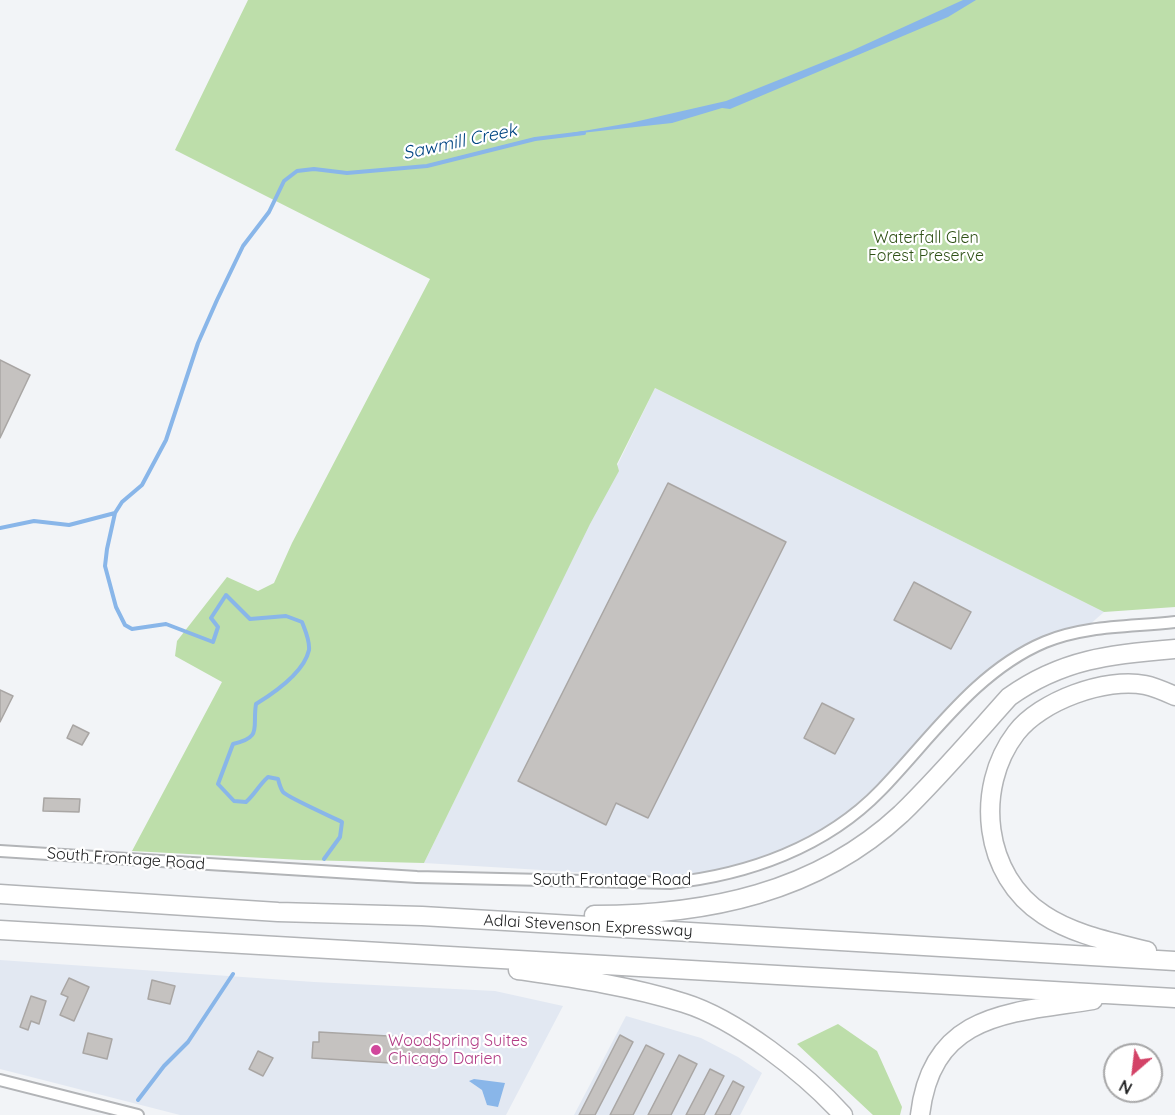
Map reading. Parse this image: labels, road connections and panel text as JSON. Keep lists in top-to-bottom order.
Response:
{
  "streets": {
    "highway": ["Adlai Stevenson Expressway"],
    "street": ["South Frontage Road"]
  },
  "water": ["Sawmill Creek"],
  "parks": ["Waterfall Glen Forest Preserve"],
  "places": ["WoodSpring Suites Chicago Darien"],
  "north": "bottom left"
}
